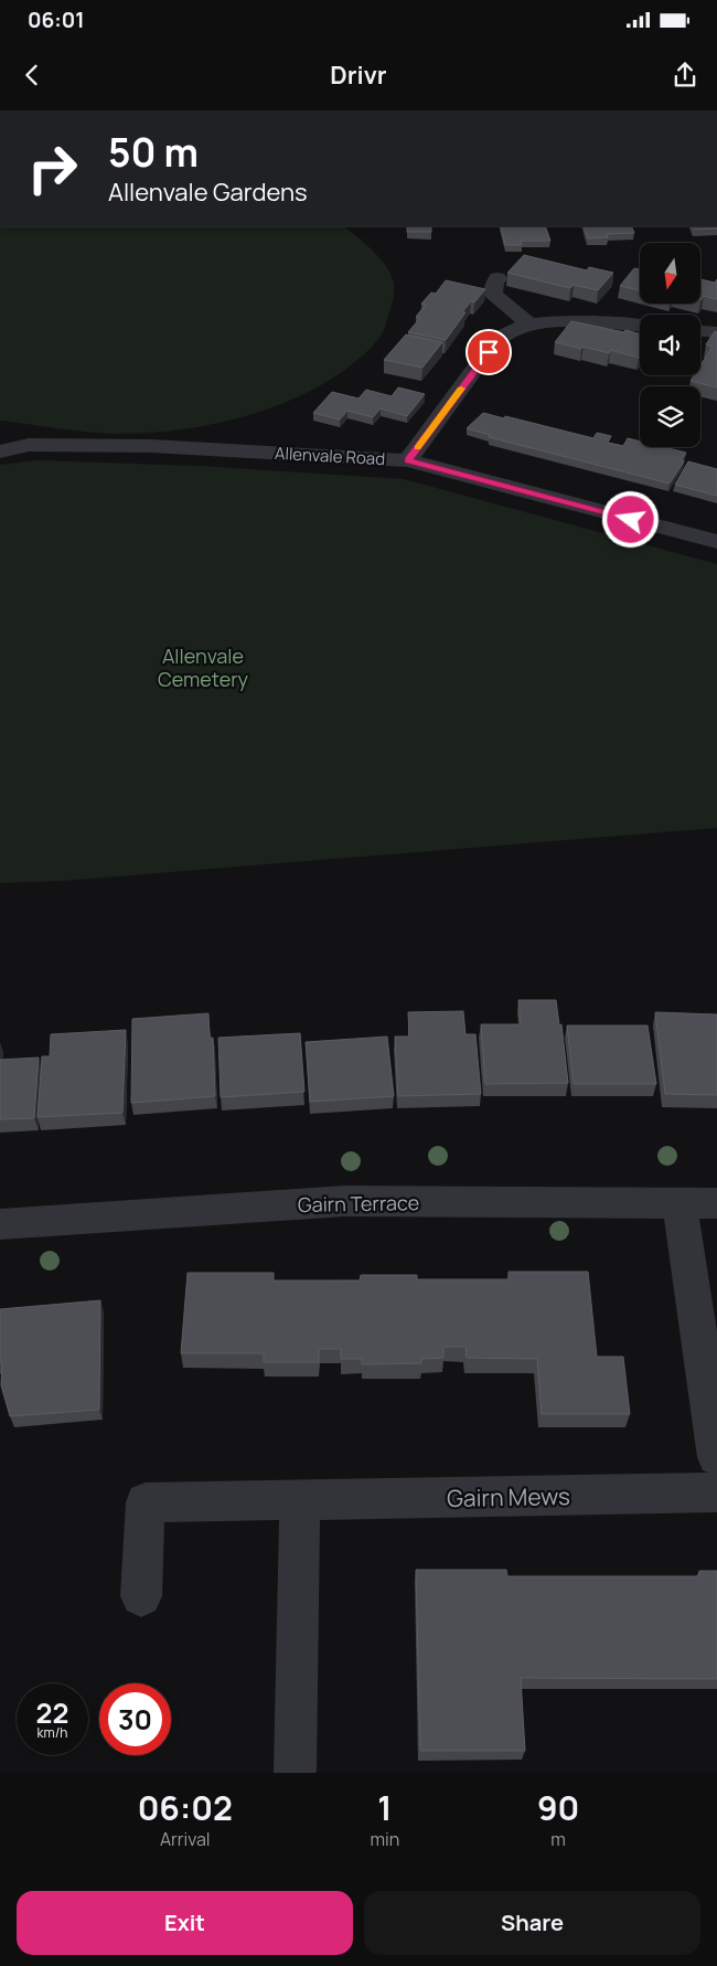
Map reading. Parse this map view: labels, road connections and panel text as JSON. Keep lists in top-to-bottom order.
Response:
{
  "streets": {
    "street": ["Allenvale Road", "Gairn Terrace", "Gairn Mews"]
  },
  "parks": ["Allenvale Cemetery"],
  "north": "bottom",
  "page": {
    "status": "06:01",
    "header": "Drivr",
    "turn": ["50 m", "Allenvale Gardens"],
    "speed": "22 km/h",
    "limit": "30",
    "eta": [
      "06:02",
      "Arrival",
      "1",
      "min",
      "90",
      "m"
    ],
    "buttons": ["Exit", "Share"]
  }
}
